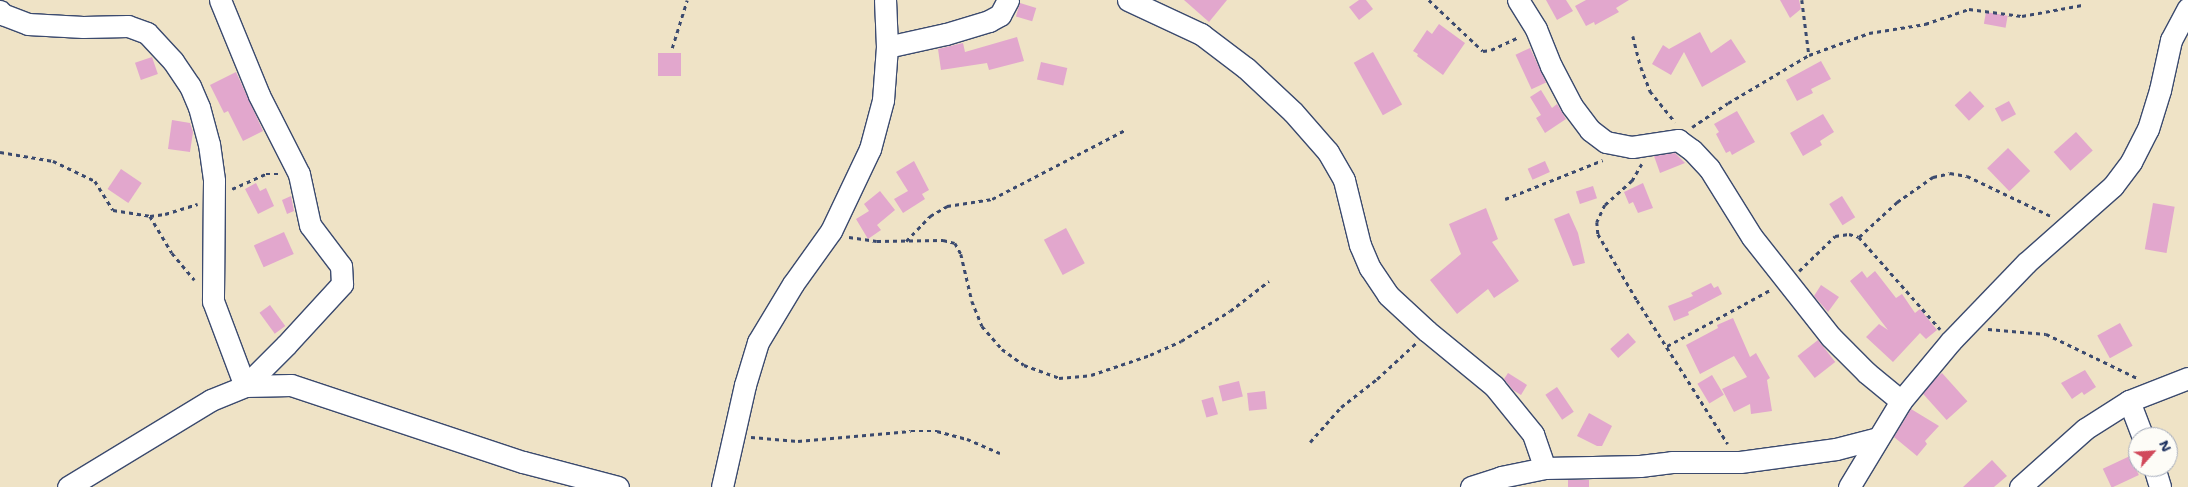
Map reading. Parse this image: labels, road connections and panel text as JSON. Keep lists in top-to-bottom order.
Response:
{
  "north": "top right"
}
